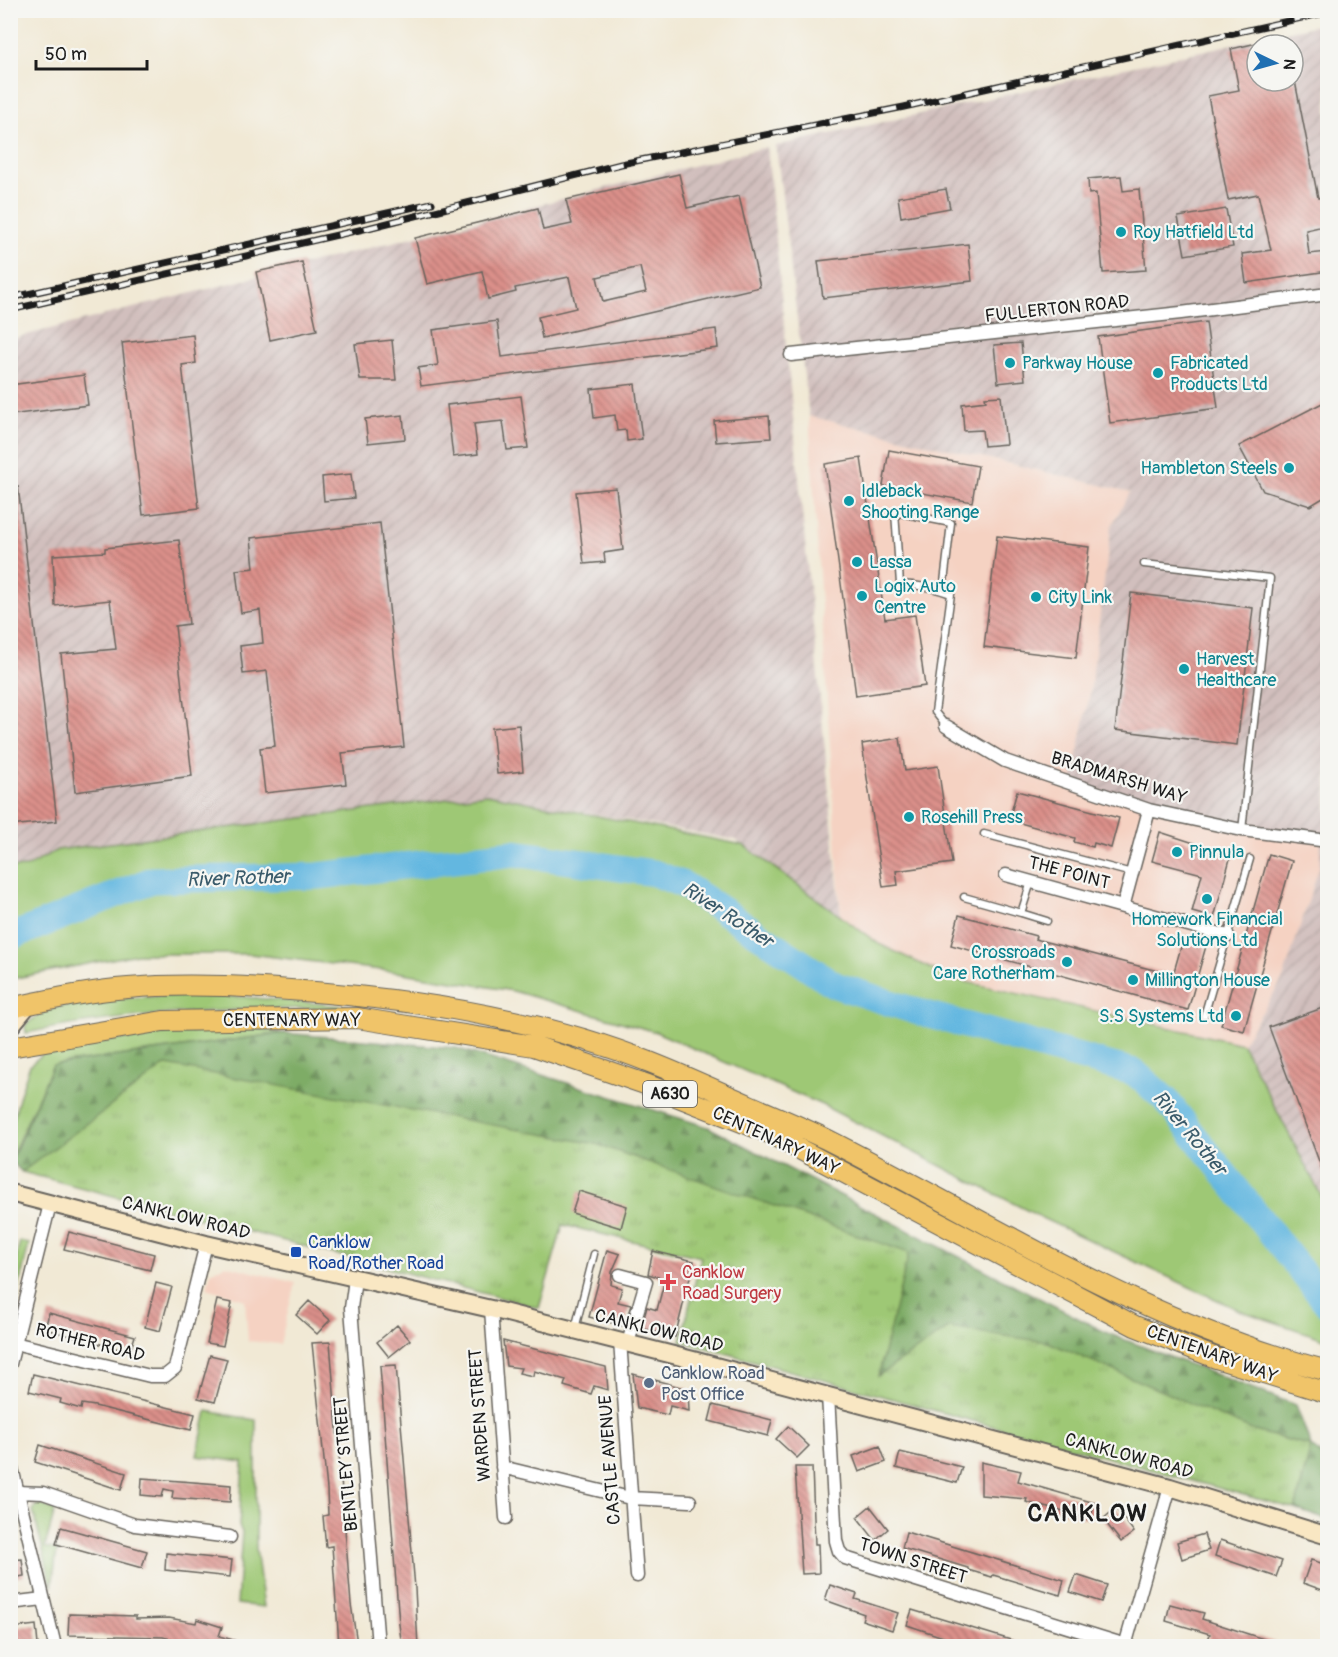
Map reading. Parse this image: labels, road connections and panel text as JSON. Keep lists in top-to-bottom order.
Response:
{
  "streets": {
    "main road": ["CENTENARY WAY", "A630"],
    "street": [
      "FULLERTON ROAD",
      "BRADMARSH WAY",
      "THE POINT",
      "CANKLOW ROAD",
      "ROTHER ROAD",
      "WARDEN STREET",
      "CASTLE AVENUE",
      "BENTLEY STREET",
      "TOWN STREET"
    ]
  },
  "crossings": [
    ["BRADMARSH WAY", "THE POINT"],
    ["CANKLOW ROAD", "ROTHER ROAD"],
    ["CANKLOW ROAD", "WARDEN STREET"],
    ["CANKLOW ROAD", "CASTLE AVENUE"],
    ["CANKLOW ROAD", "BENTLEY STREET"],
    ["CANKLOW ROAD", "TOWN STREET"]
  ],
  "districts": ["CANKLOW"],
  "water": ["River Rother"],
  "places": {
    "other": [
      "Roy Hatfield Ltd",
      "Parkway House",
      "Fabricated Products Ltd",
      "Hambleton Steels",
      "Idleback Shooting Range",
      "Lassa",
      "Logix Auto Centre",
      "City Link",
      "Harvest Healthcare",
      "Rosehill Press",
      "Pinnula",
      "Homework Financial Solutions Ltd",
      "Crossroads Care Rotherham",
      "Millington House",
      "S.S Systems Ltd",
      "Canklow Road Post Office"
    ],
    "transit": ["Canklow Road/Rother Road"],
    "health": ["Canklow Road Surgery"]
  },
  "scale_bar": "50 m",
  "north": "right"
}
